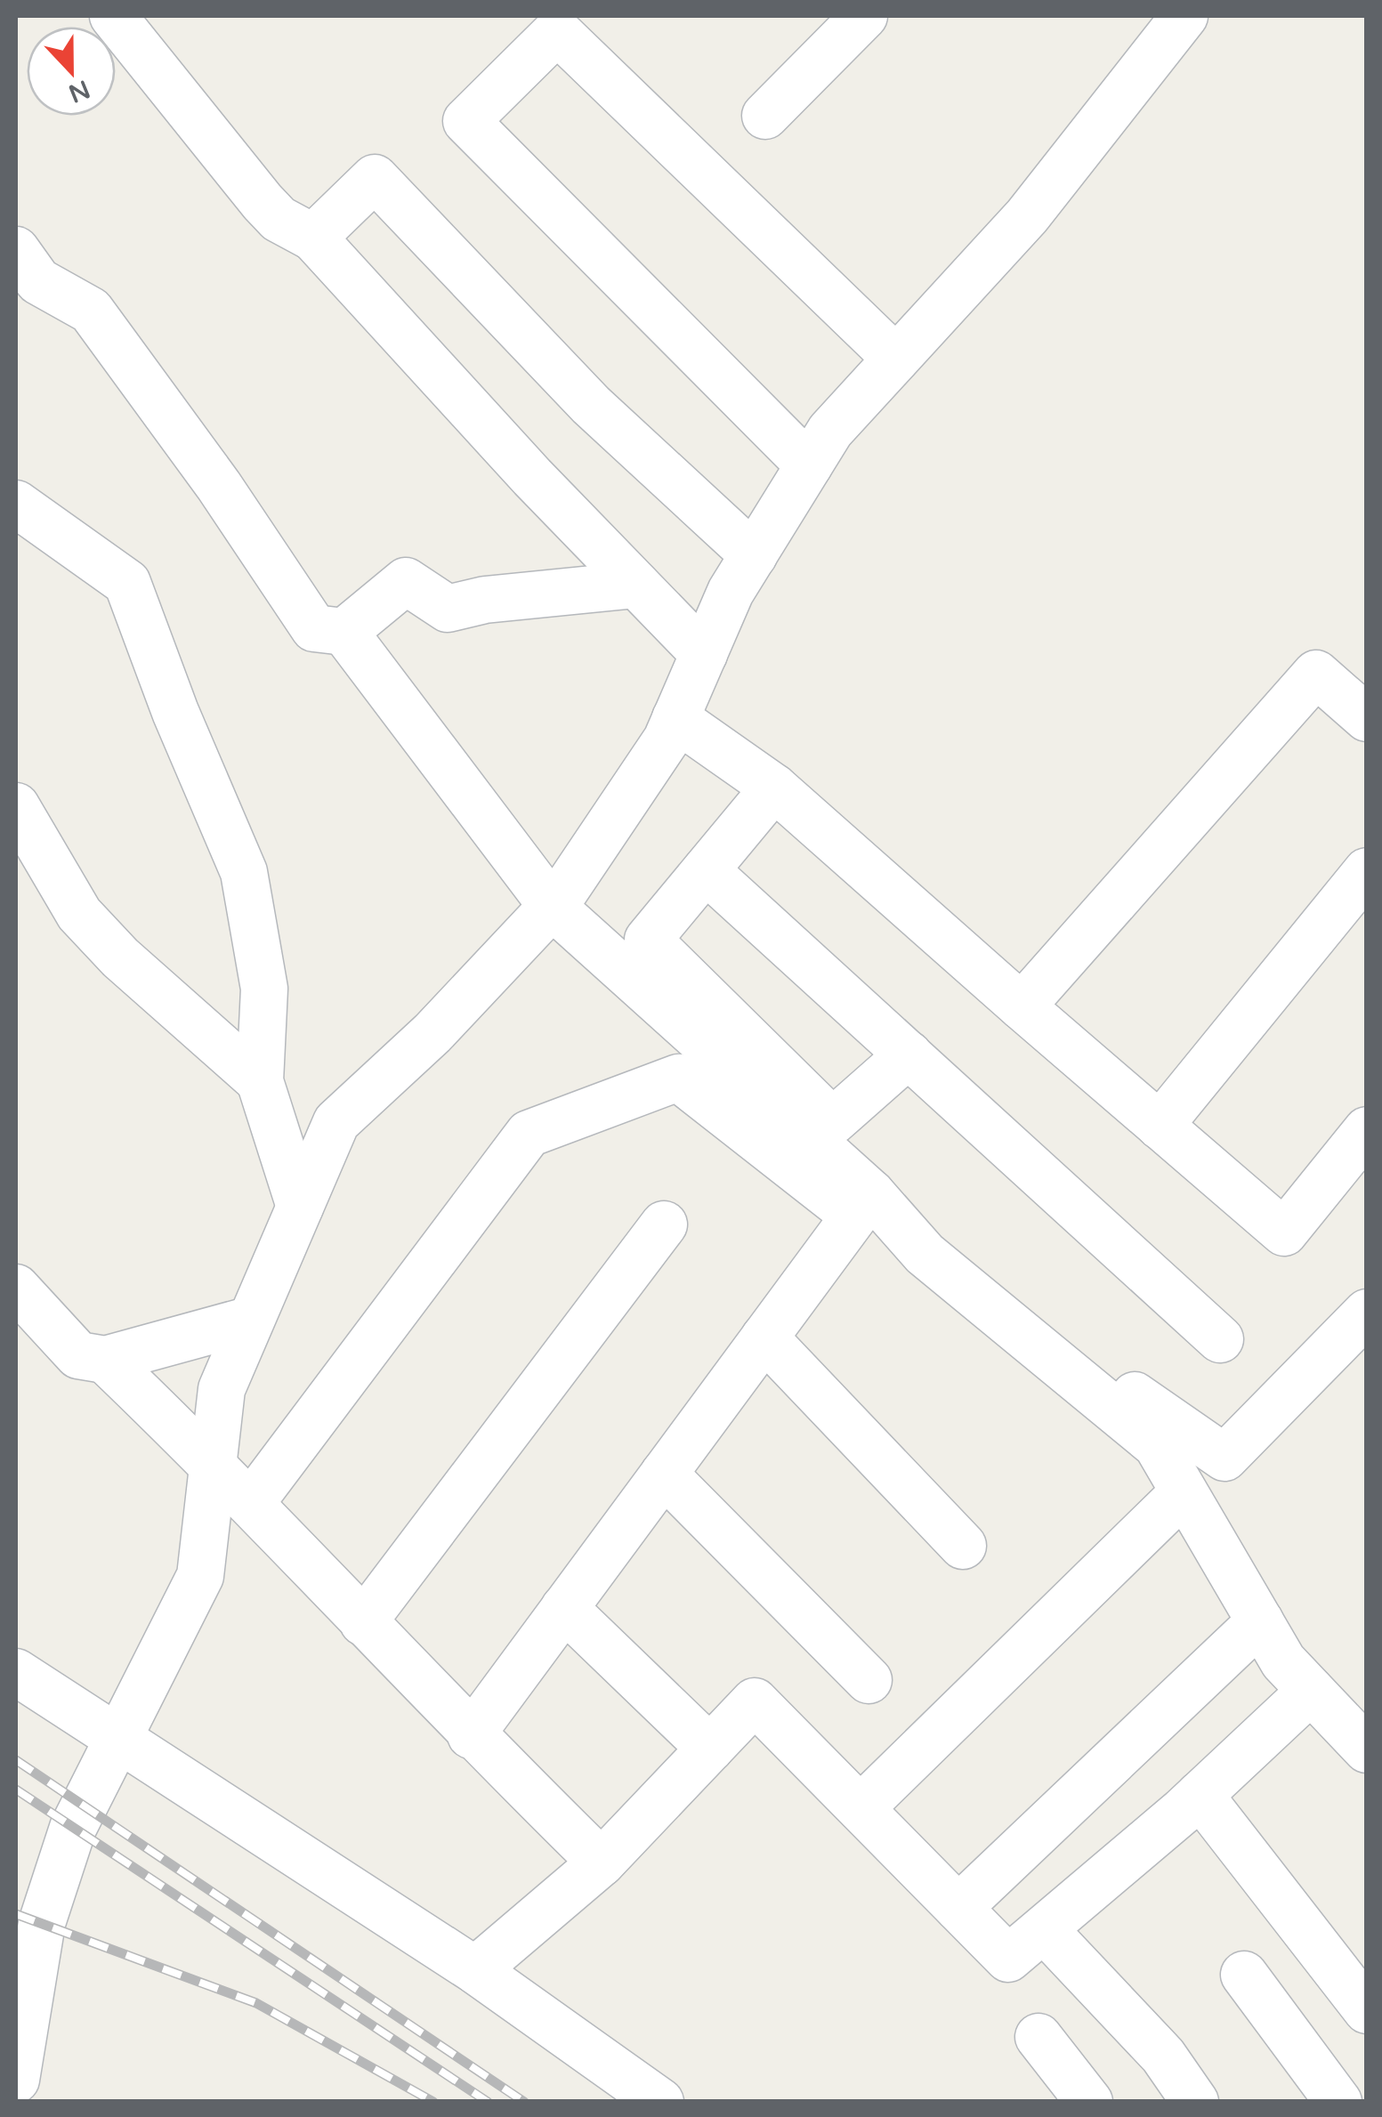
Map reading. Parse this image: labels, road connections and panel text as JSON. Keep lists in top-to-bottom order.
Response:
{
  "north": "bottom"
}
